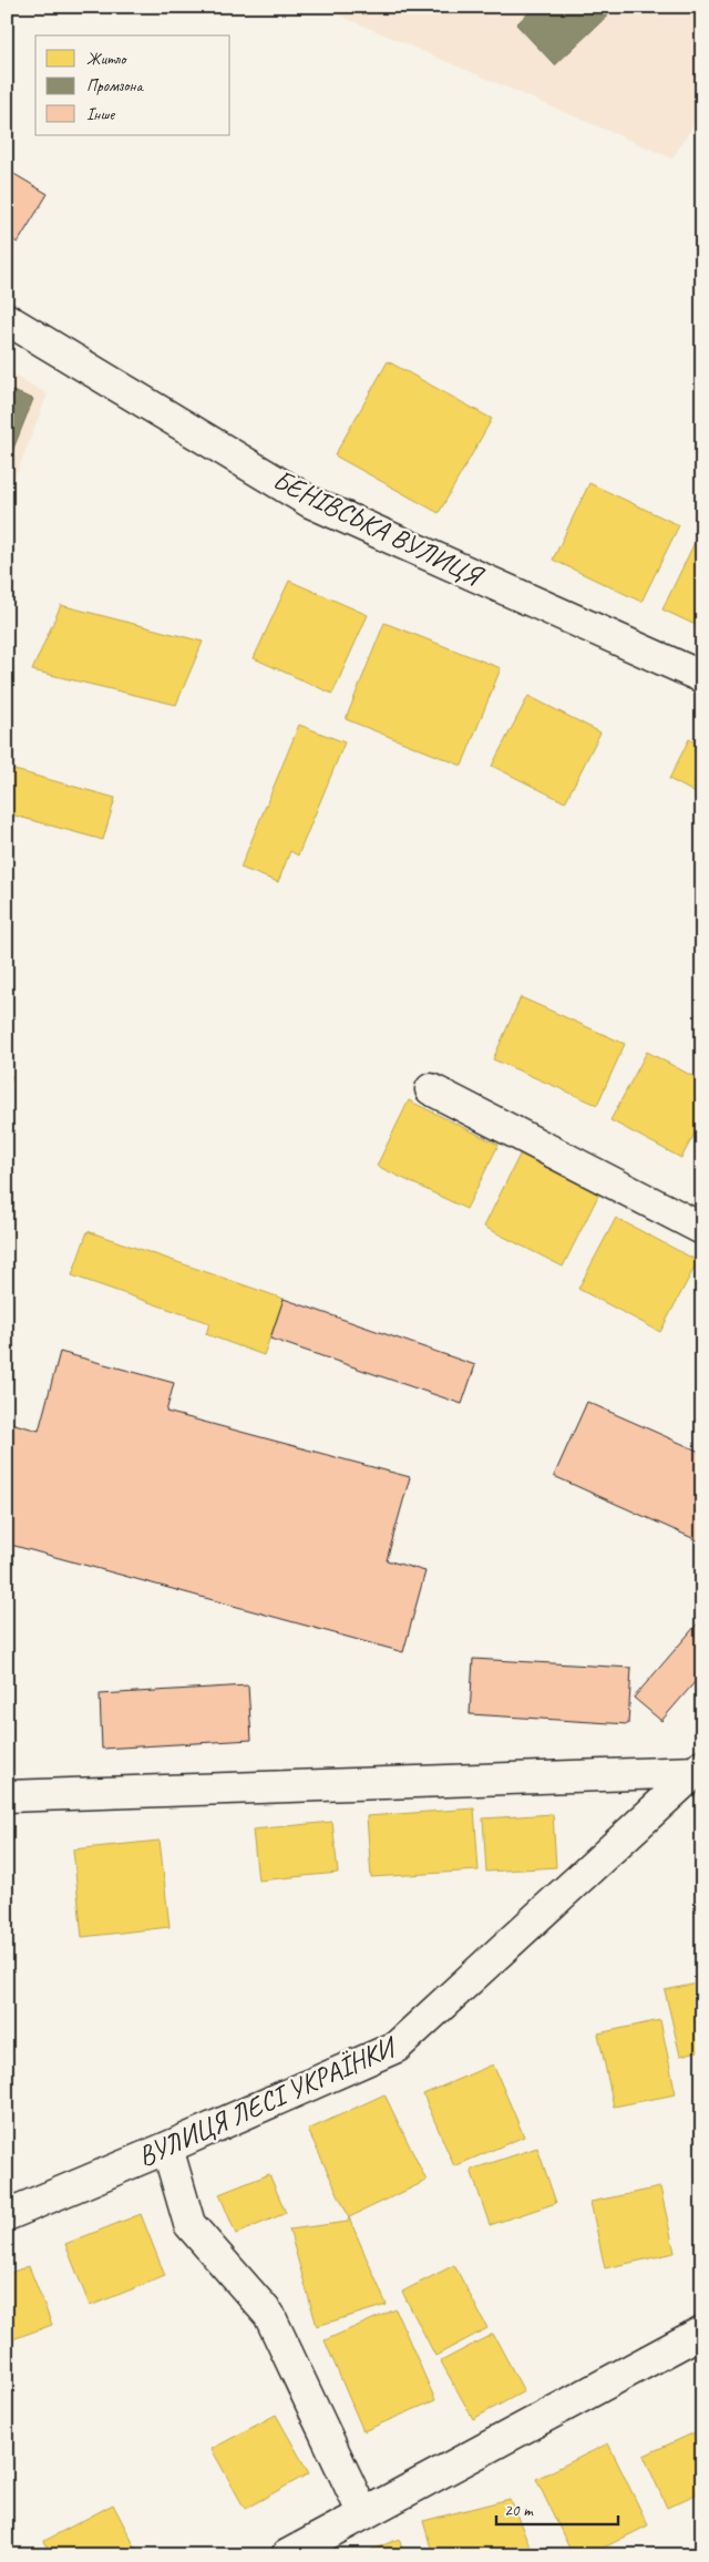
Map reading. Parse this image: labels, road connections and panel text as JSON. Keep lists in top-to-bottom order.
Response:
{
  "streets": {
    "street": ["БЕНІВСЬКА ВУЛИЦЯ", "ВУЛИЦЯ ЛЕСІ УКРАЇНКИ"]
  },
  "legend": ["Житло", "Промзона", "Інше"],
  "scale_bar": "20 m"
}
